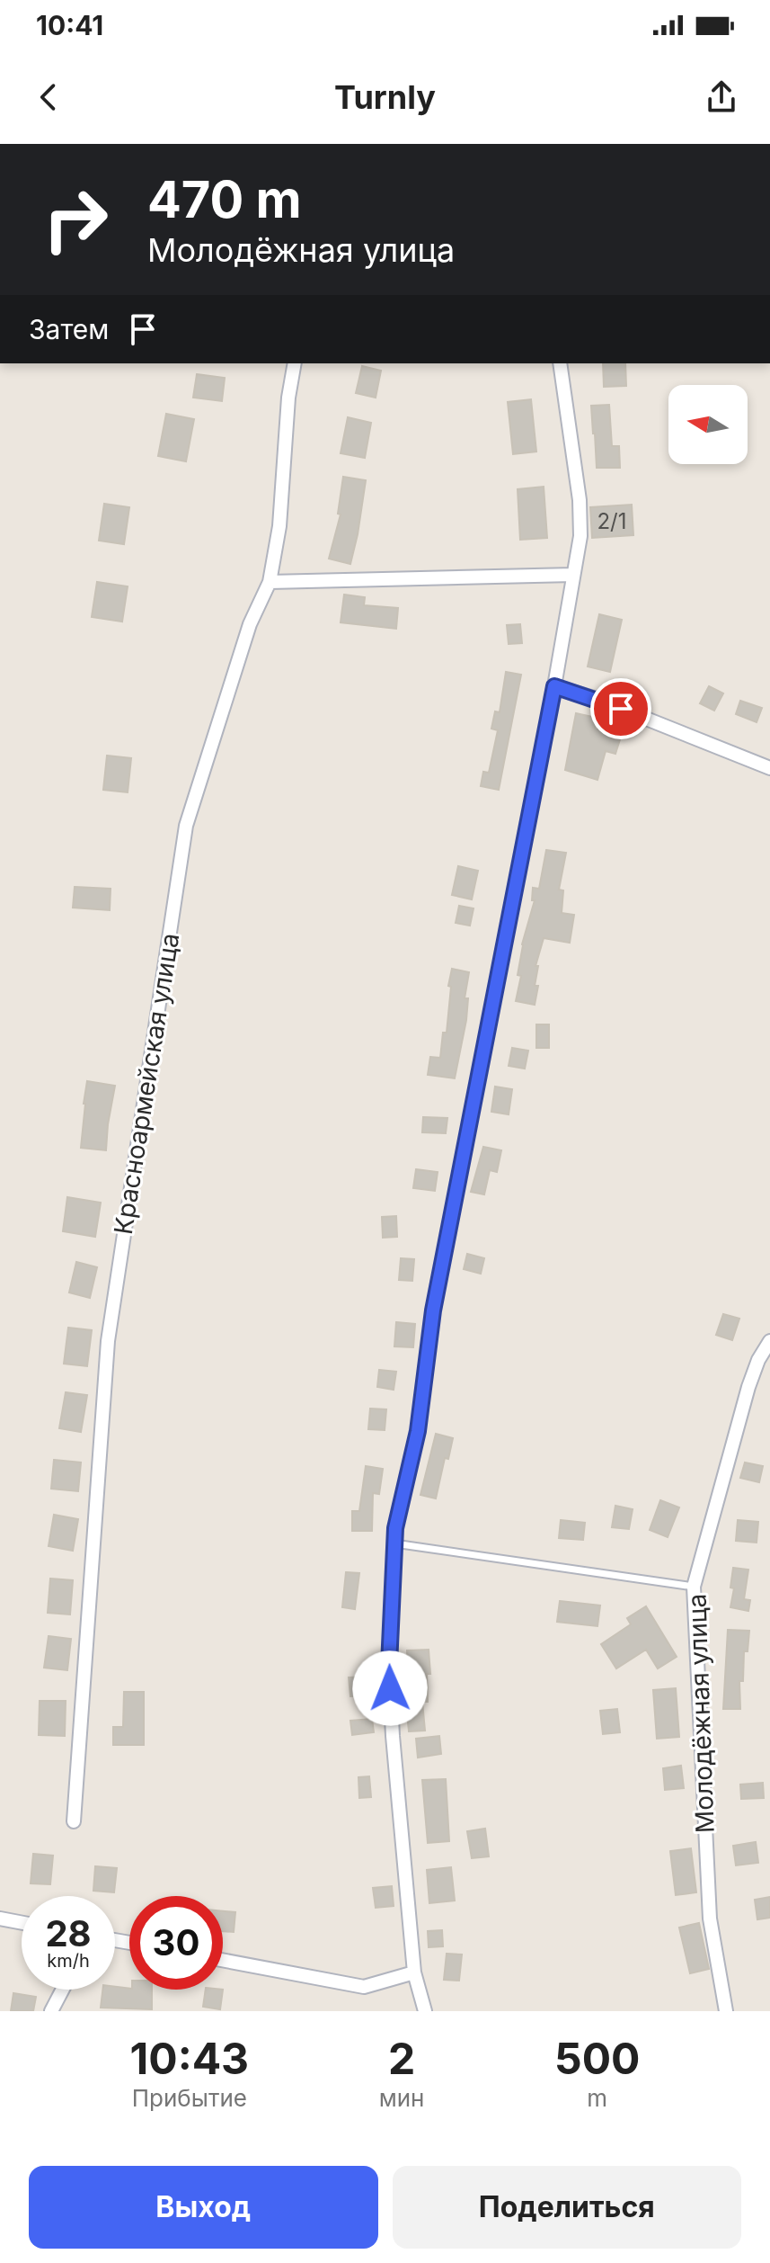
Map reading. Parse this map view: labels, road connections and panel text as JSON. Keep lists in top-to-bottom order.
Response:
{
  "streets": {
    "street": ["Красноармейская улица", "Молодёжная улица"]
  },
  "house_numbers": ["2/1"],
  "north": "left",
  "page": {
    "status": "10:41",
    "header": "Turnly",
    "turn": ["470 m", "Молодёжная улица"],
    "then": "Затем",
    "speed": "28 km/h",
    "limit": "30",
    "eta": [
      "10:43",
      "Прибытие",
      "2",
      "мин",
      "500",
      "m"
    ],
    "buttons": ["Выход", "Поделиться"]
  }
}
